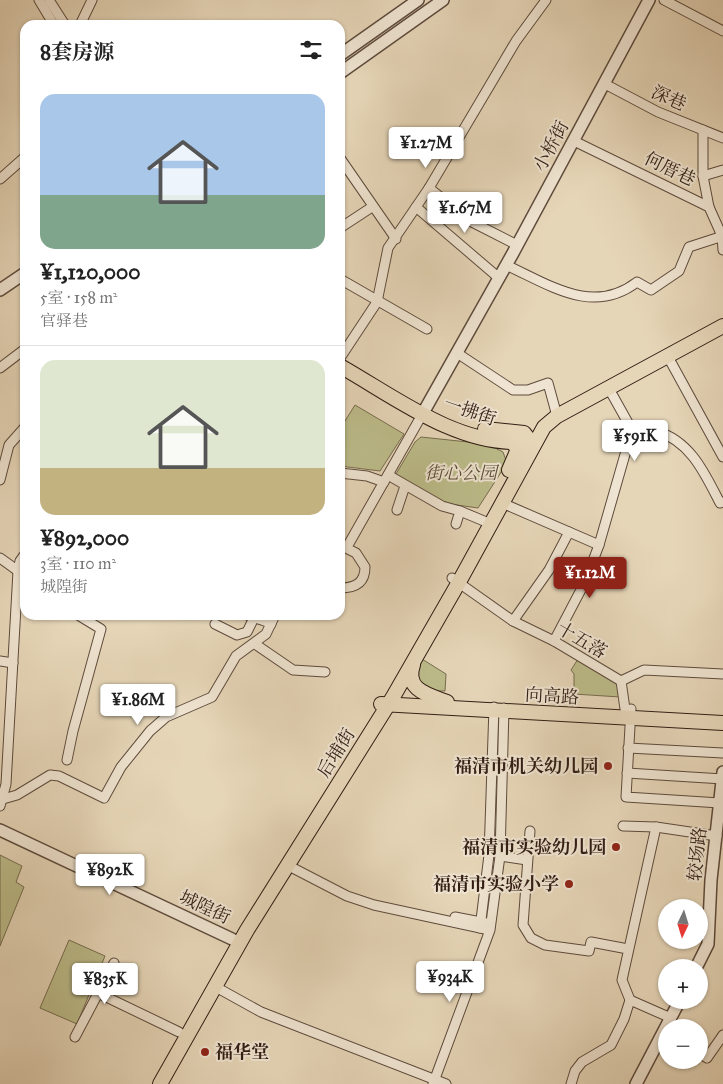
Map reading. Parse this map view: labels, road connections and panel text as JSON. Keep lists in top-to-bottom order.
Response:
{
  "streets": {
    "main road": ["一拂街", "向高路", "后埔街"],
    "street": [
      "深巷",
      "小桥街",
      "何厝巷",
      "十五落",
      "较场路",
      "城隍街"
    ]
  },
  "crossings": [
    ["深巷", "小桥街"],
    ["小桥街", "何厝巷"],
    ["小桥街", "一拂街"],
    ["一拂街", "后埔街"],
    ["十五落", "后埔街"],
    ["向高路", "后埔街"],
    ["后埔街", "城隍街"]
  ],
  "parks": ["街心公园"],
  "places": [
    "福清市机关幼儿园",
    "福清市实验幼儿园",
    "福清市实验小学",
    "福华堂"
  ],
  "north": "bottom",
  "page": {
    "heading": "8套房源",
    "list": [
      {
        "name": "¥1,120,000",
        "note": "5室 · 158 m² · 官驿巷"
      },
      {
        "name": "¥892,000",
        "note": "3室 · 110 m² · 城隍街"
      }
    ],
    "price": [
      "¥1.27M",
      "¥1.67M",
      "¥591K",
      "¥1.12M",
      "¥1.86M",
      "¥892K",
      "¥934K",
      "¥835K"
    ],
    "map_buttons": ["+", "−"]
  }
}
